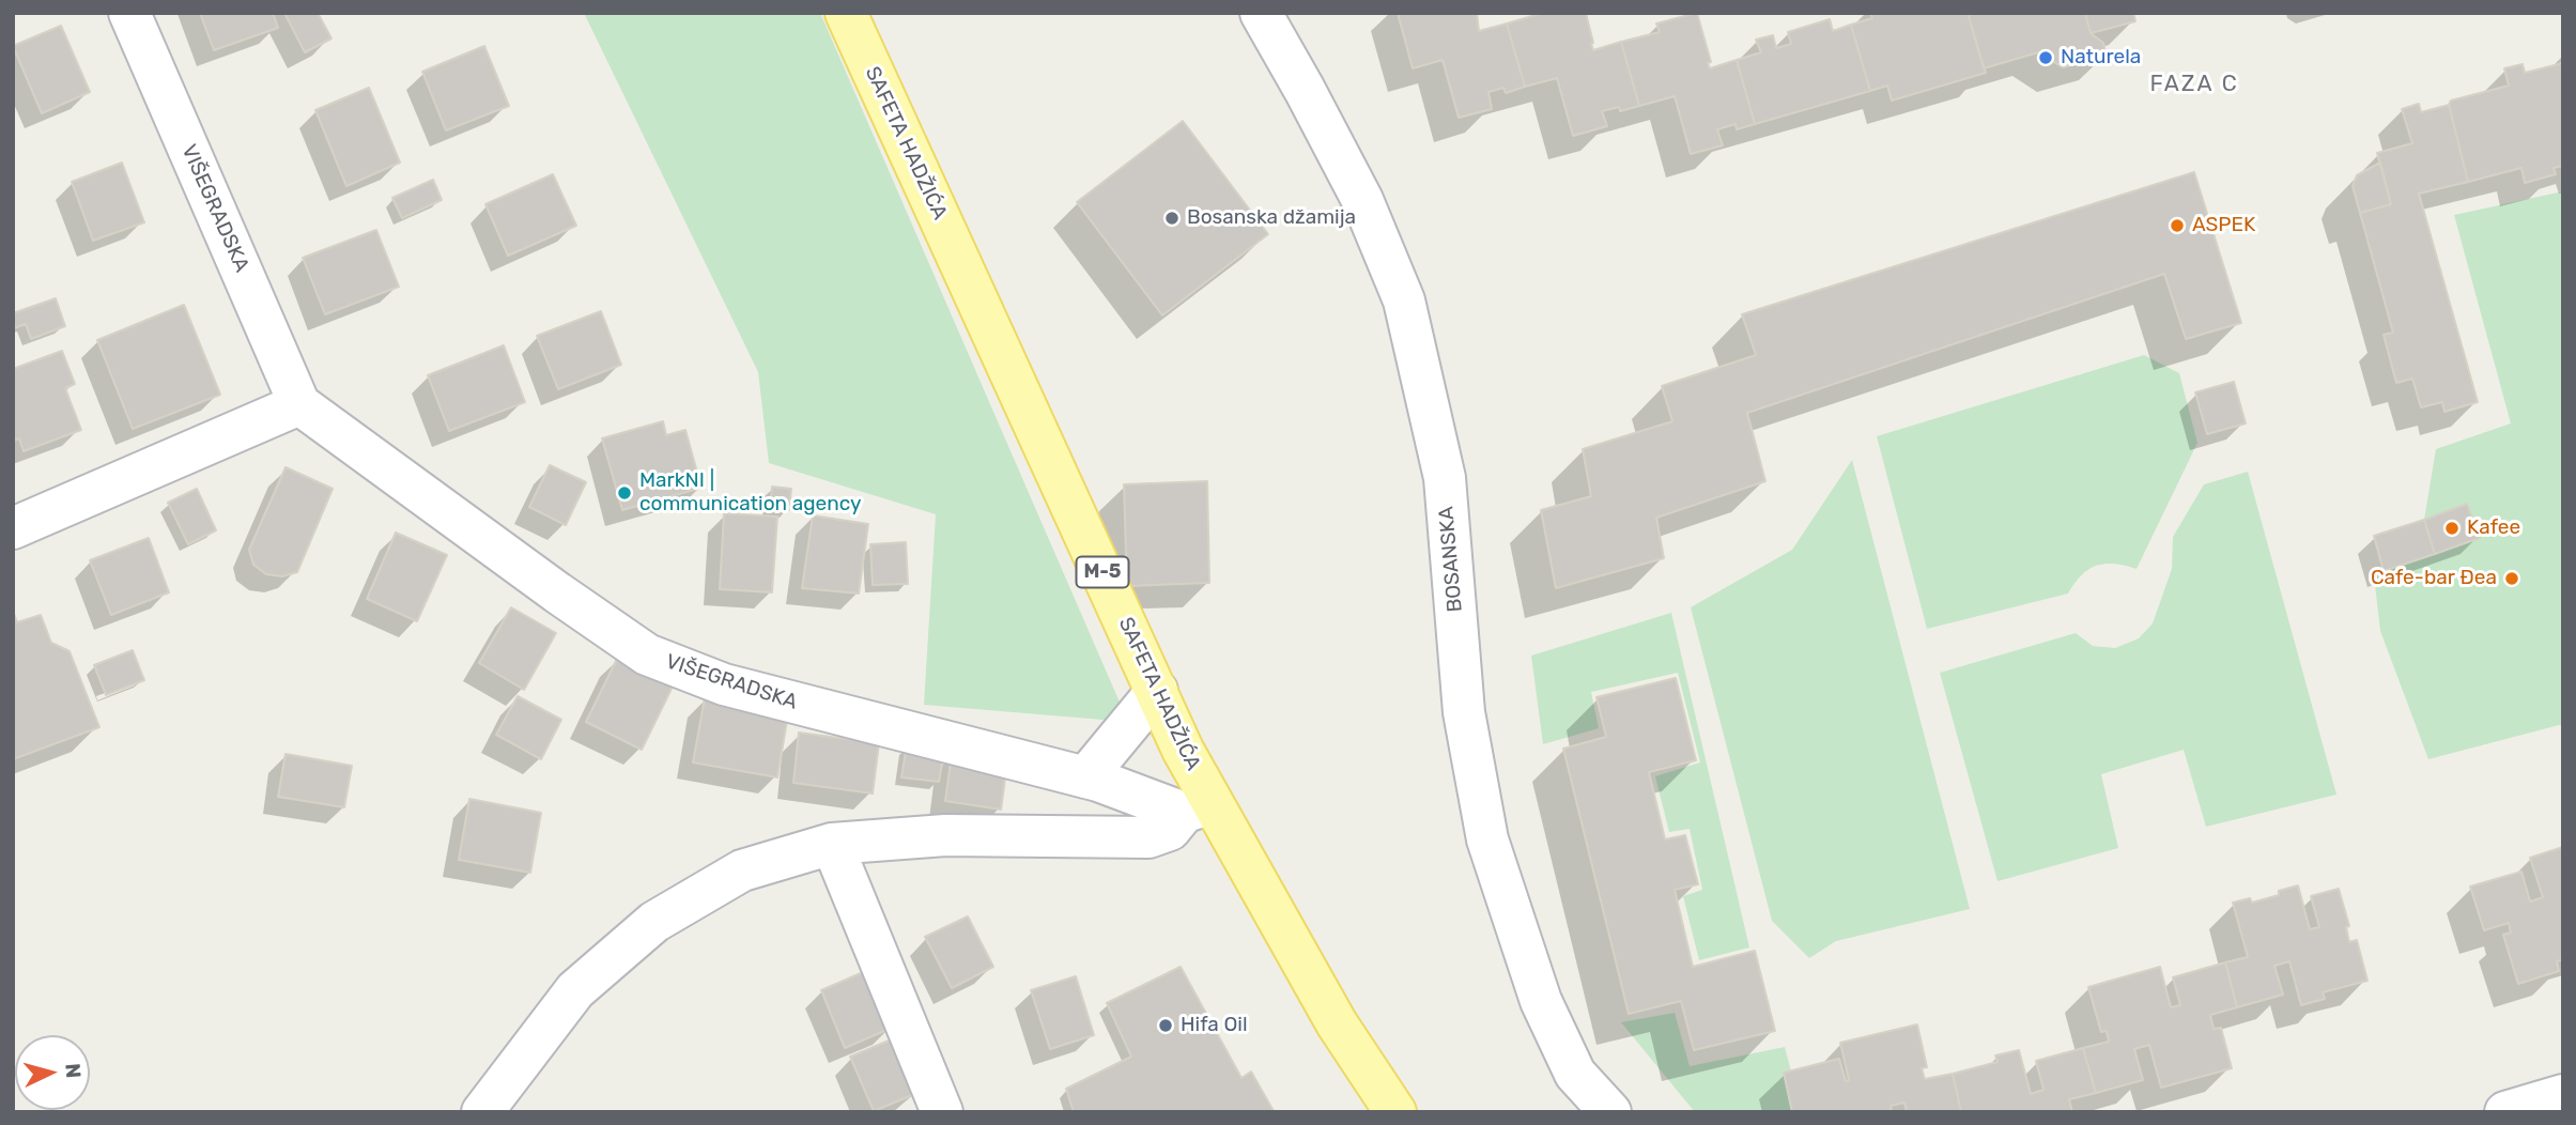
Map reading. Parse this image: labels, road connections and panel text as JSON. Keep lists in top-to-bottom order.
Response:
{
  "streets": {
    "main road": ["SAFETA HADŽIĆA", "M-5"],
    "street": ["VIŠEGRADSKA", "BOSANSKA"]
  },
  "crossings": [
    ["SAFETA HADŽIĆA", "VIŠEGRADSKA"]
  ],
  "districts": ["FAZA C"],
  "places": [
    "Naturela",
    "Bosanska džamija",
    "ASPEK",
    "MarkNI | communication agency",
    "Kafee",
    "Cafe-bar Đea",
    "Hifa Oil"
  ],
  "north": "right"
}
